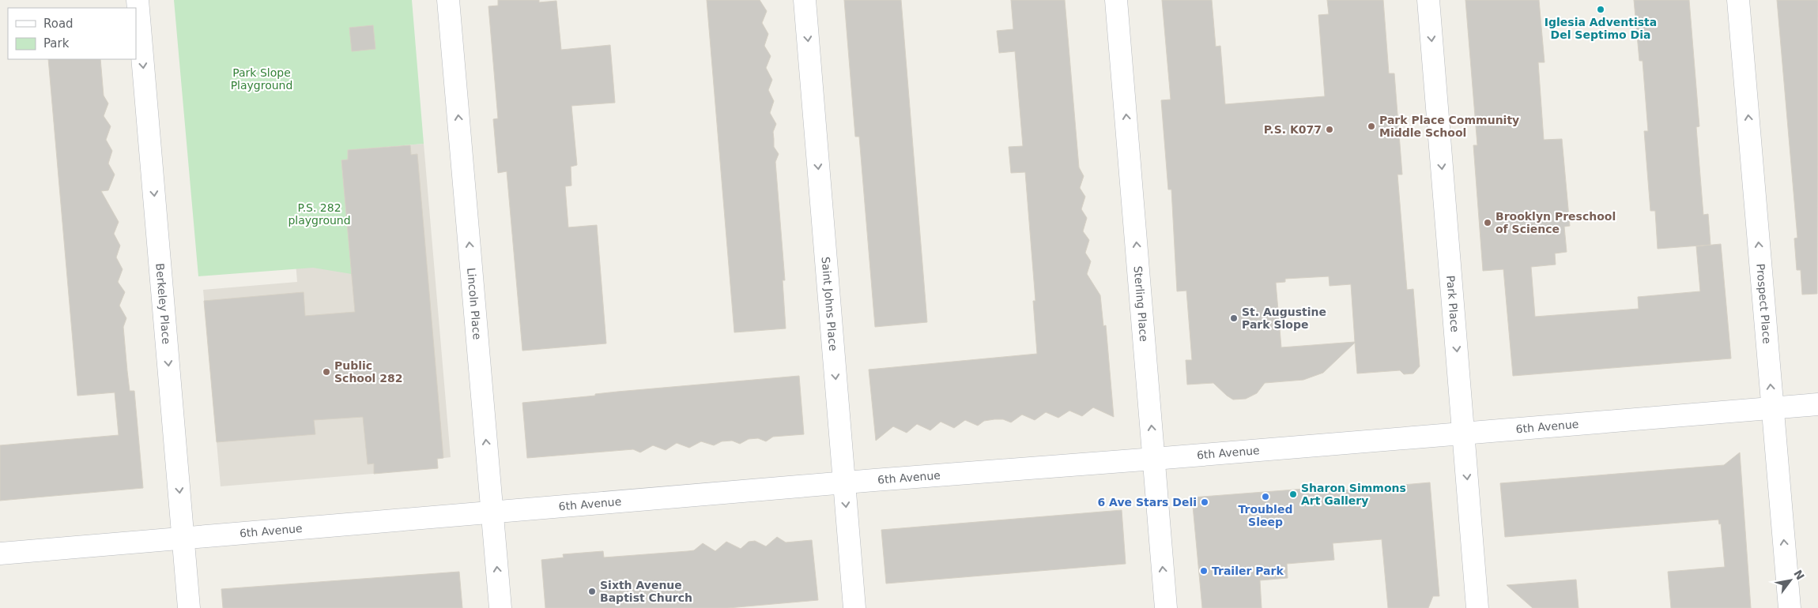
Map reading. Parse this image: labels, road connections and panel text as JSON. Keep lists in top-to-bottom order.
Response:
{
  "streets": {
    "street": [
      "Berkeley Place",
      "Lincoln Place",
      "Saint Johns Place",
      "Sterling Place",
      "Park Place",
      "Prospect Place",
      "6th Avenue"
    ]
  },
  "crossings": [
    ["Berkeley Place", "6th Avenue"],
    ["Lincoln Place", "6th Avenue"],
    ["Saint Johns Place", "6th Avenue"],
    ["Sterling Place", "6th Avenue"],
    ["Park Place", "6th Avenue"],
    ["Prospect Place", "6th Avenue"]
  ],
  "one_way": [
    "Berkeley Place",
    "Lincoln Place",
    "Saint Johns Place",
    "Sterling Place",
    "Park Place",
    "Prospect Place"
  ],
  "parks": ["Park Slope Playground", "P.S. 282 playground"],
  "places": [
    "Iglesia Adventista Del Septimo Dia",
    "Park Place Community Middle School",
    "P.S. K077",
    "Brooklyn Preschool of Science",
    "St. Augustine Park Slope",
    "Public School 282",
    "Sharon Simmons Art Gallery",
    "Troubled Sleep",
    "6 Ave Stars Deli",
    "Trailer Park",
    "Sixth Avenue Baptist Church"
  ],
  "legend": ["Road", "Park"],
  "north": "top right"
}
